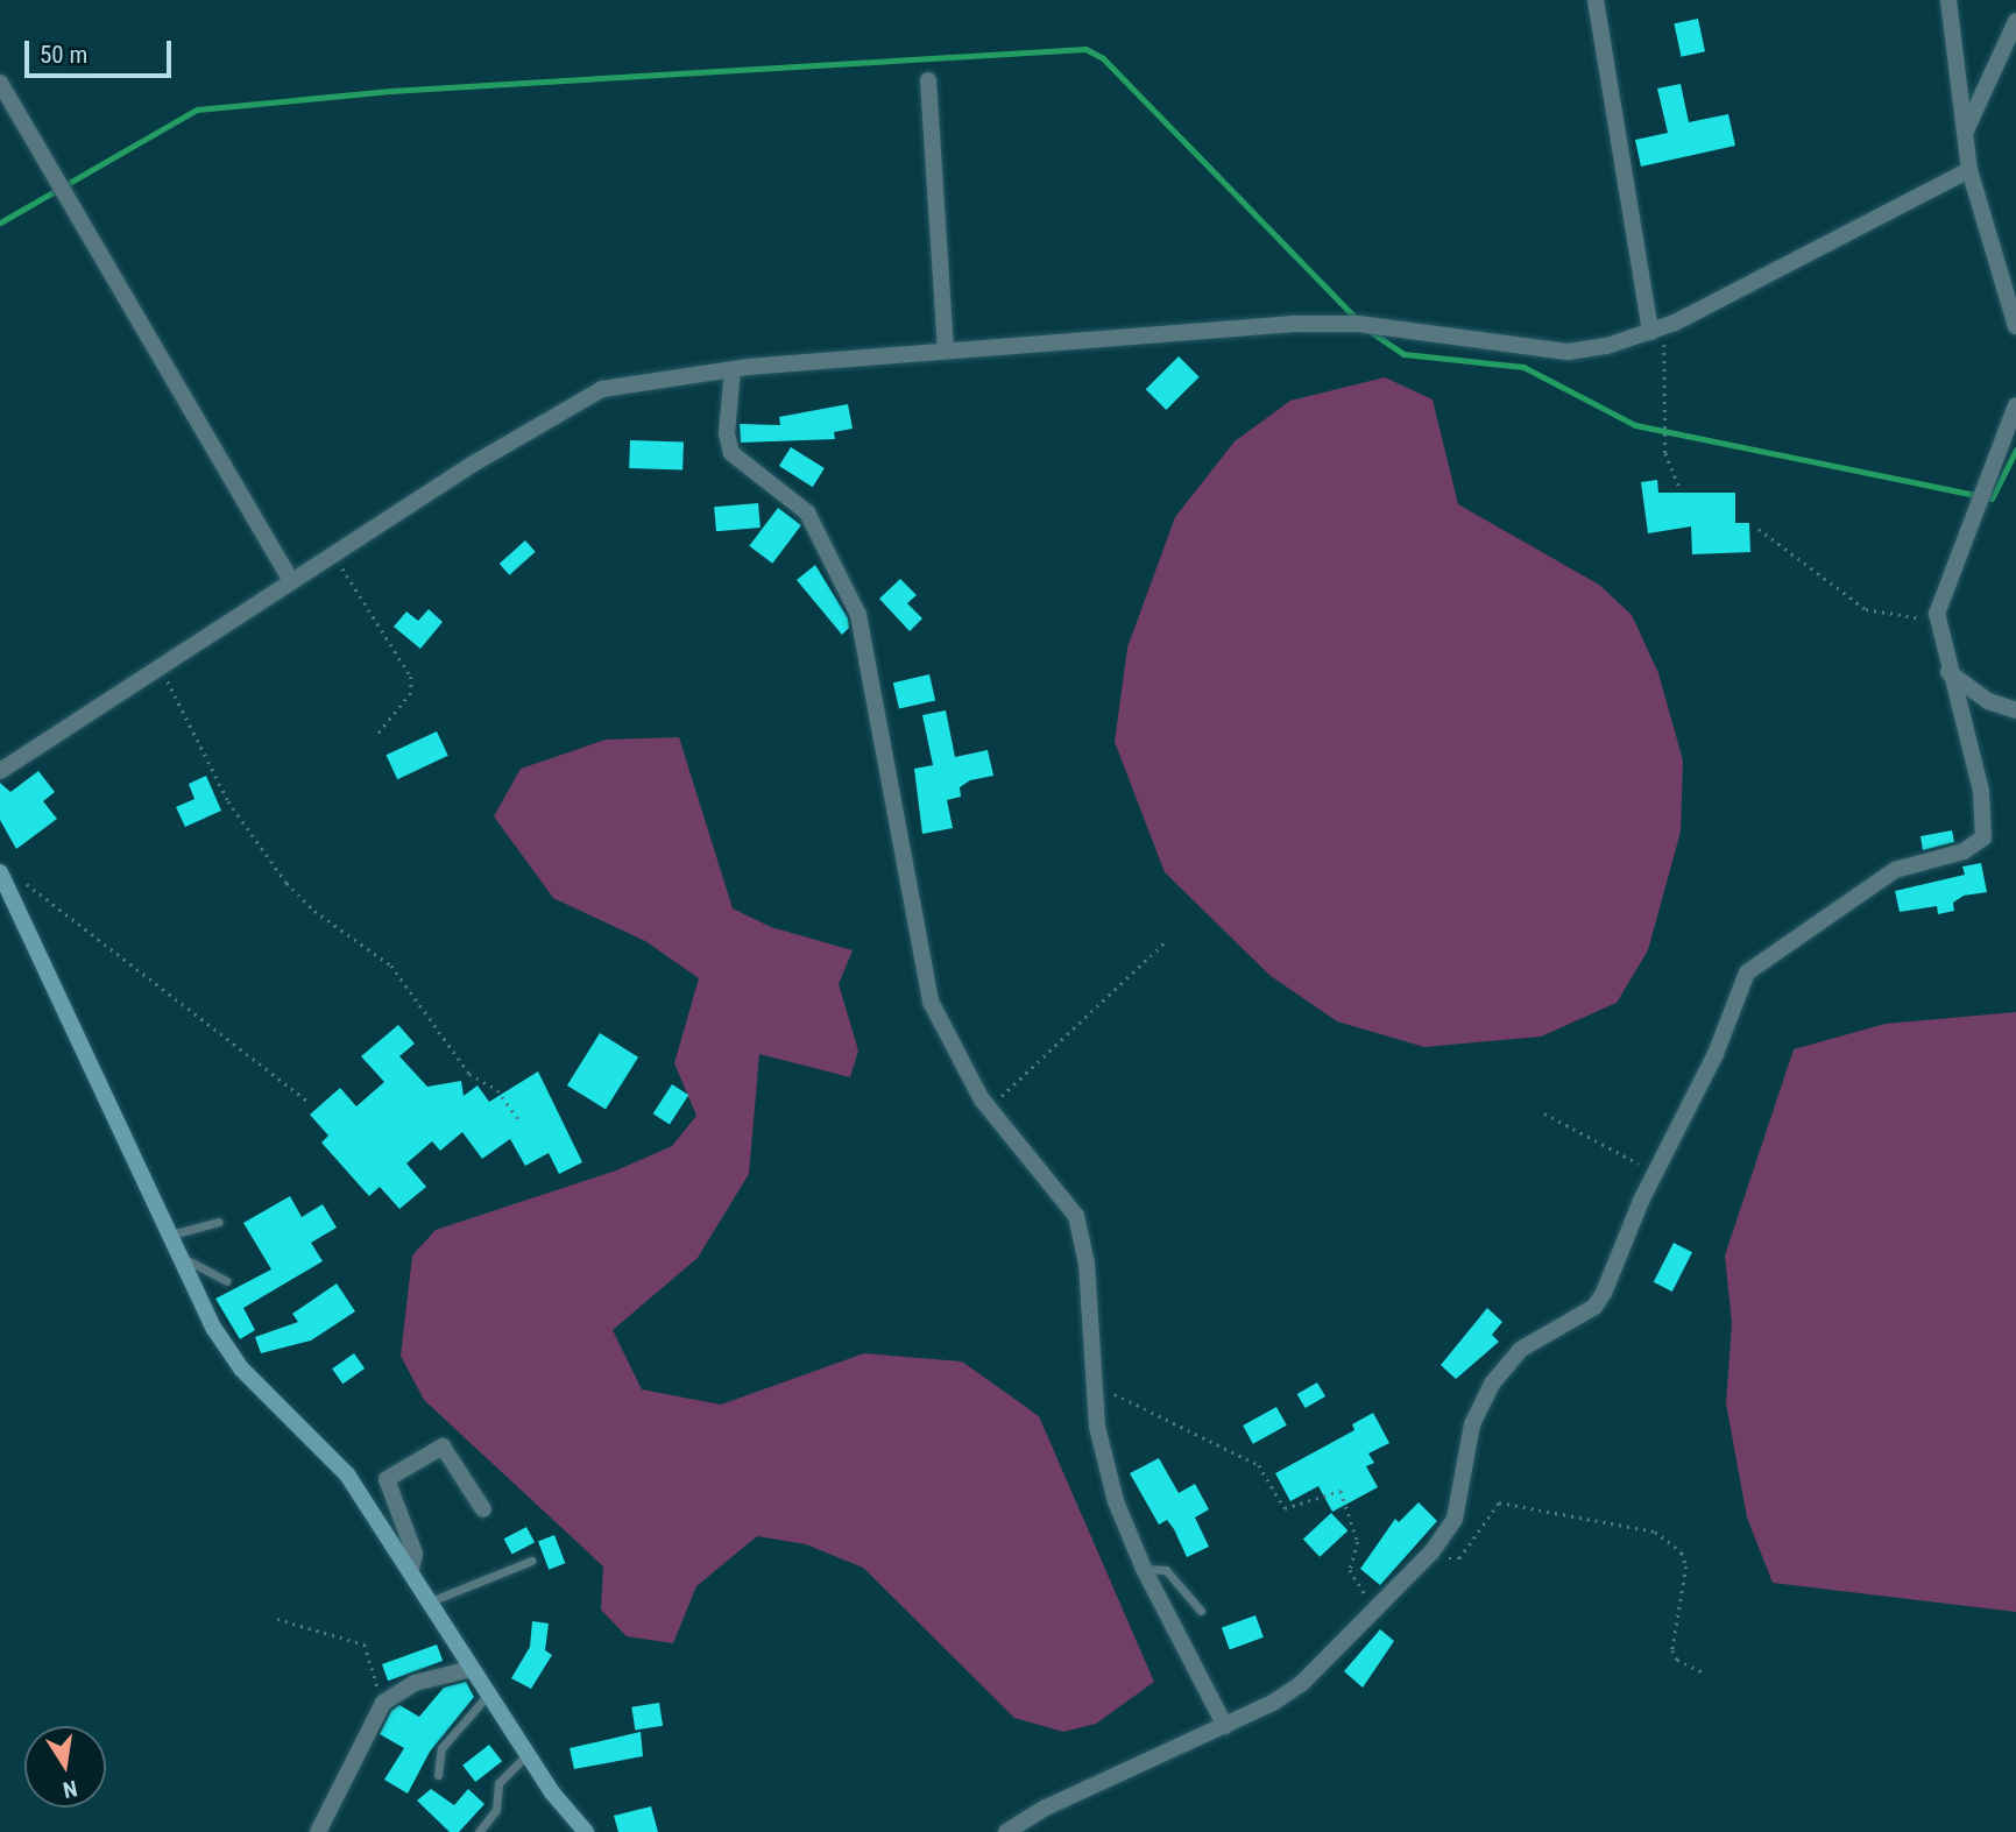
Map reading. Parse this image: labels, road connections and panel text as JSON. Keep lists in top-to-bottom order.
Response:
{
  "scale_bar": "50 m",
  "north": "bottom"
}
